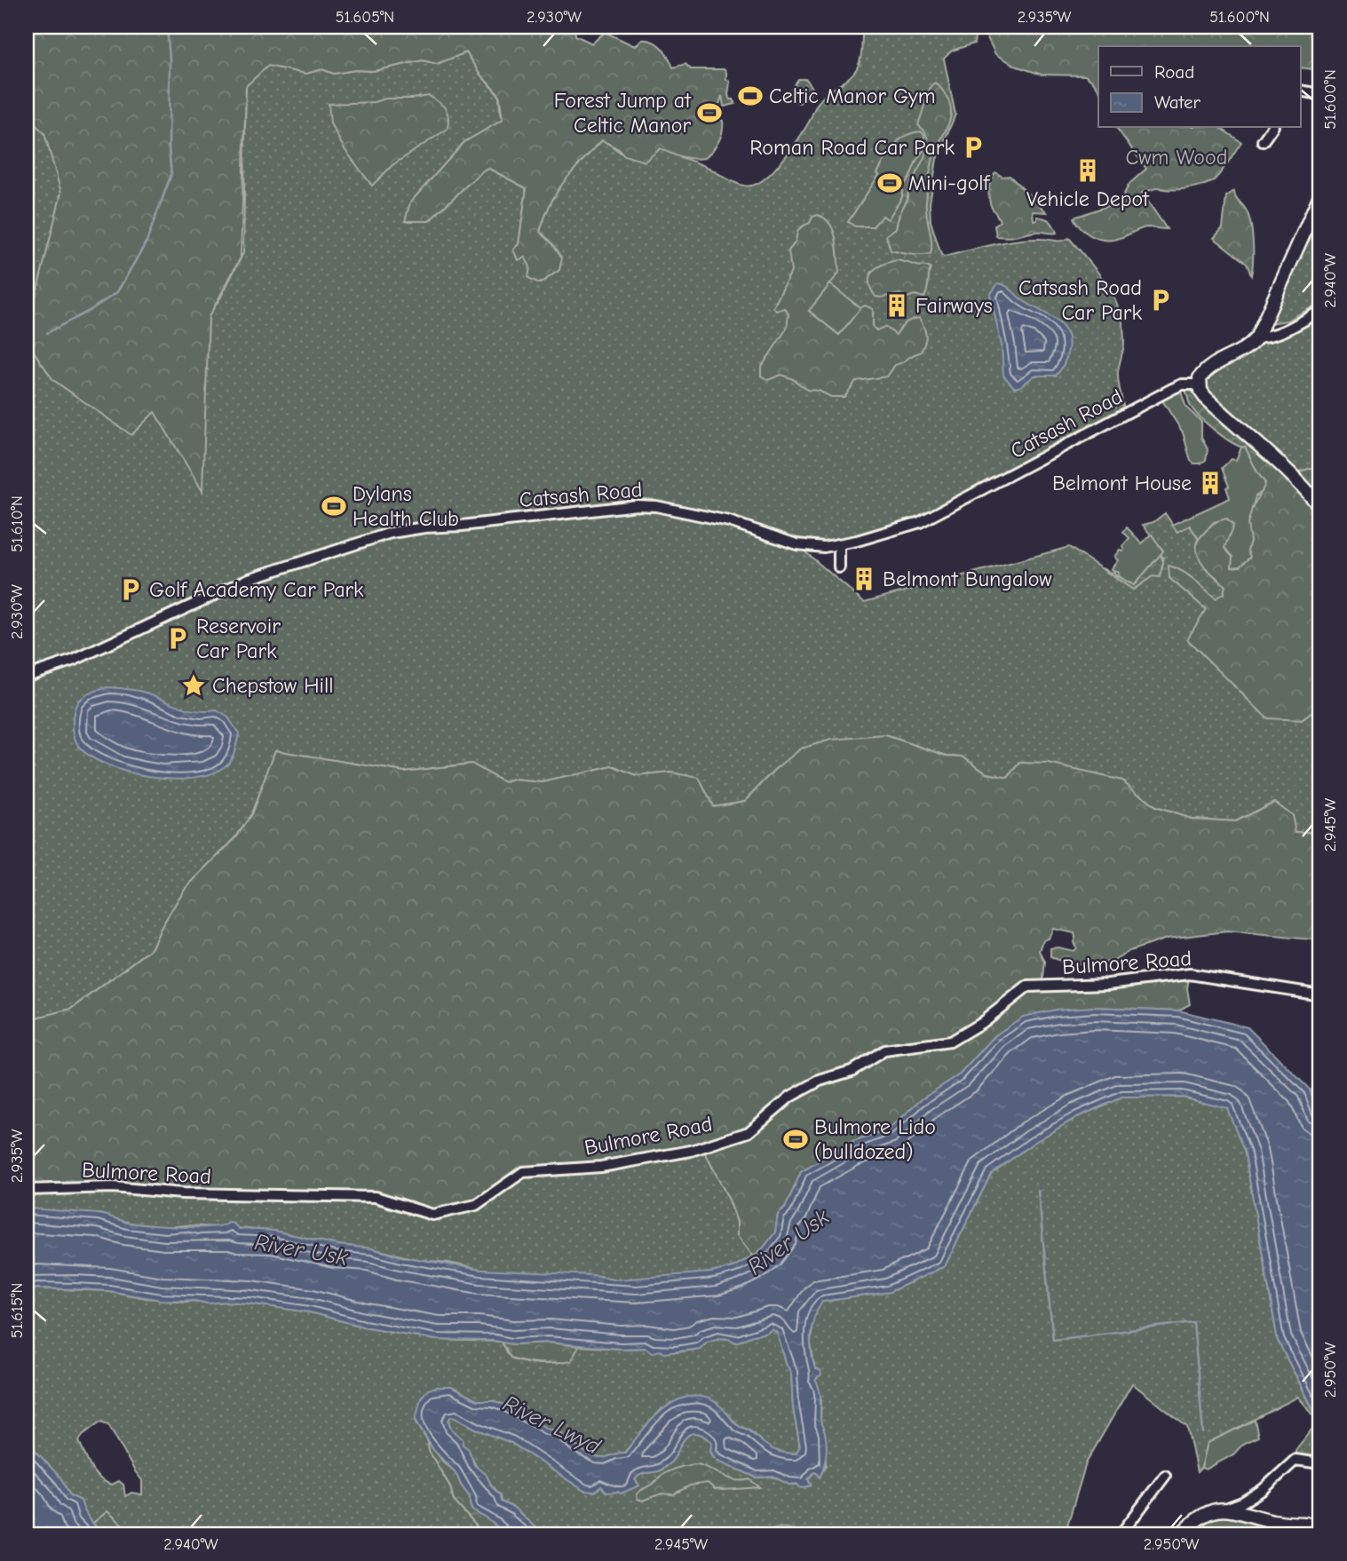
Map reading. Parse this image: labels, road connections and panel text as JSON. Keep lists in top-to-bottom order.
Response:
{
  "streets": {
    "street": ["Catsash Road", "Bulmore Road"]
  },
  "water": ["River Usk", "River Lwyd"],
  "parks": ["Cwm Wood"],
  "places": {
    "sports": [
      "Celtic Manor Gym",
      "Forest Jump at Celtic Manor",
      "Mini-golf",
      "Dylans Health Club",
      "Bulmore Lido (bulldozed)"
    ],
    "parking": [
      "Roman Road Car Park",
      "Catsash Road Car Park",
      "Golf Academy Car Park",
      "Reservoir Car Park"
    ],
    "building": [
      "Vehicle Depot",
      "Fairways",
      "Belmont House",
      "Belmont Bungalow"
    ],
    "place": ["Chepstow Hill"]
  },
  "legend": ["Road", "Water"],
  "coordinates": [
    "51.605°N",
    "2.930°W",
    "2.935°W",
    "51.600°N",
    "2.940°W",
    "51.610°N",
    "2.945°W",
    "51.615°N",
    "2.950°W"
  ]
}
